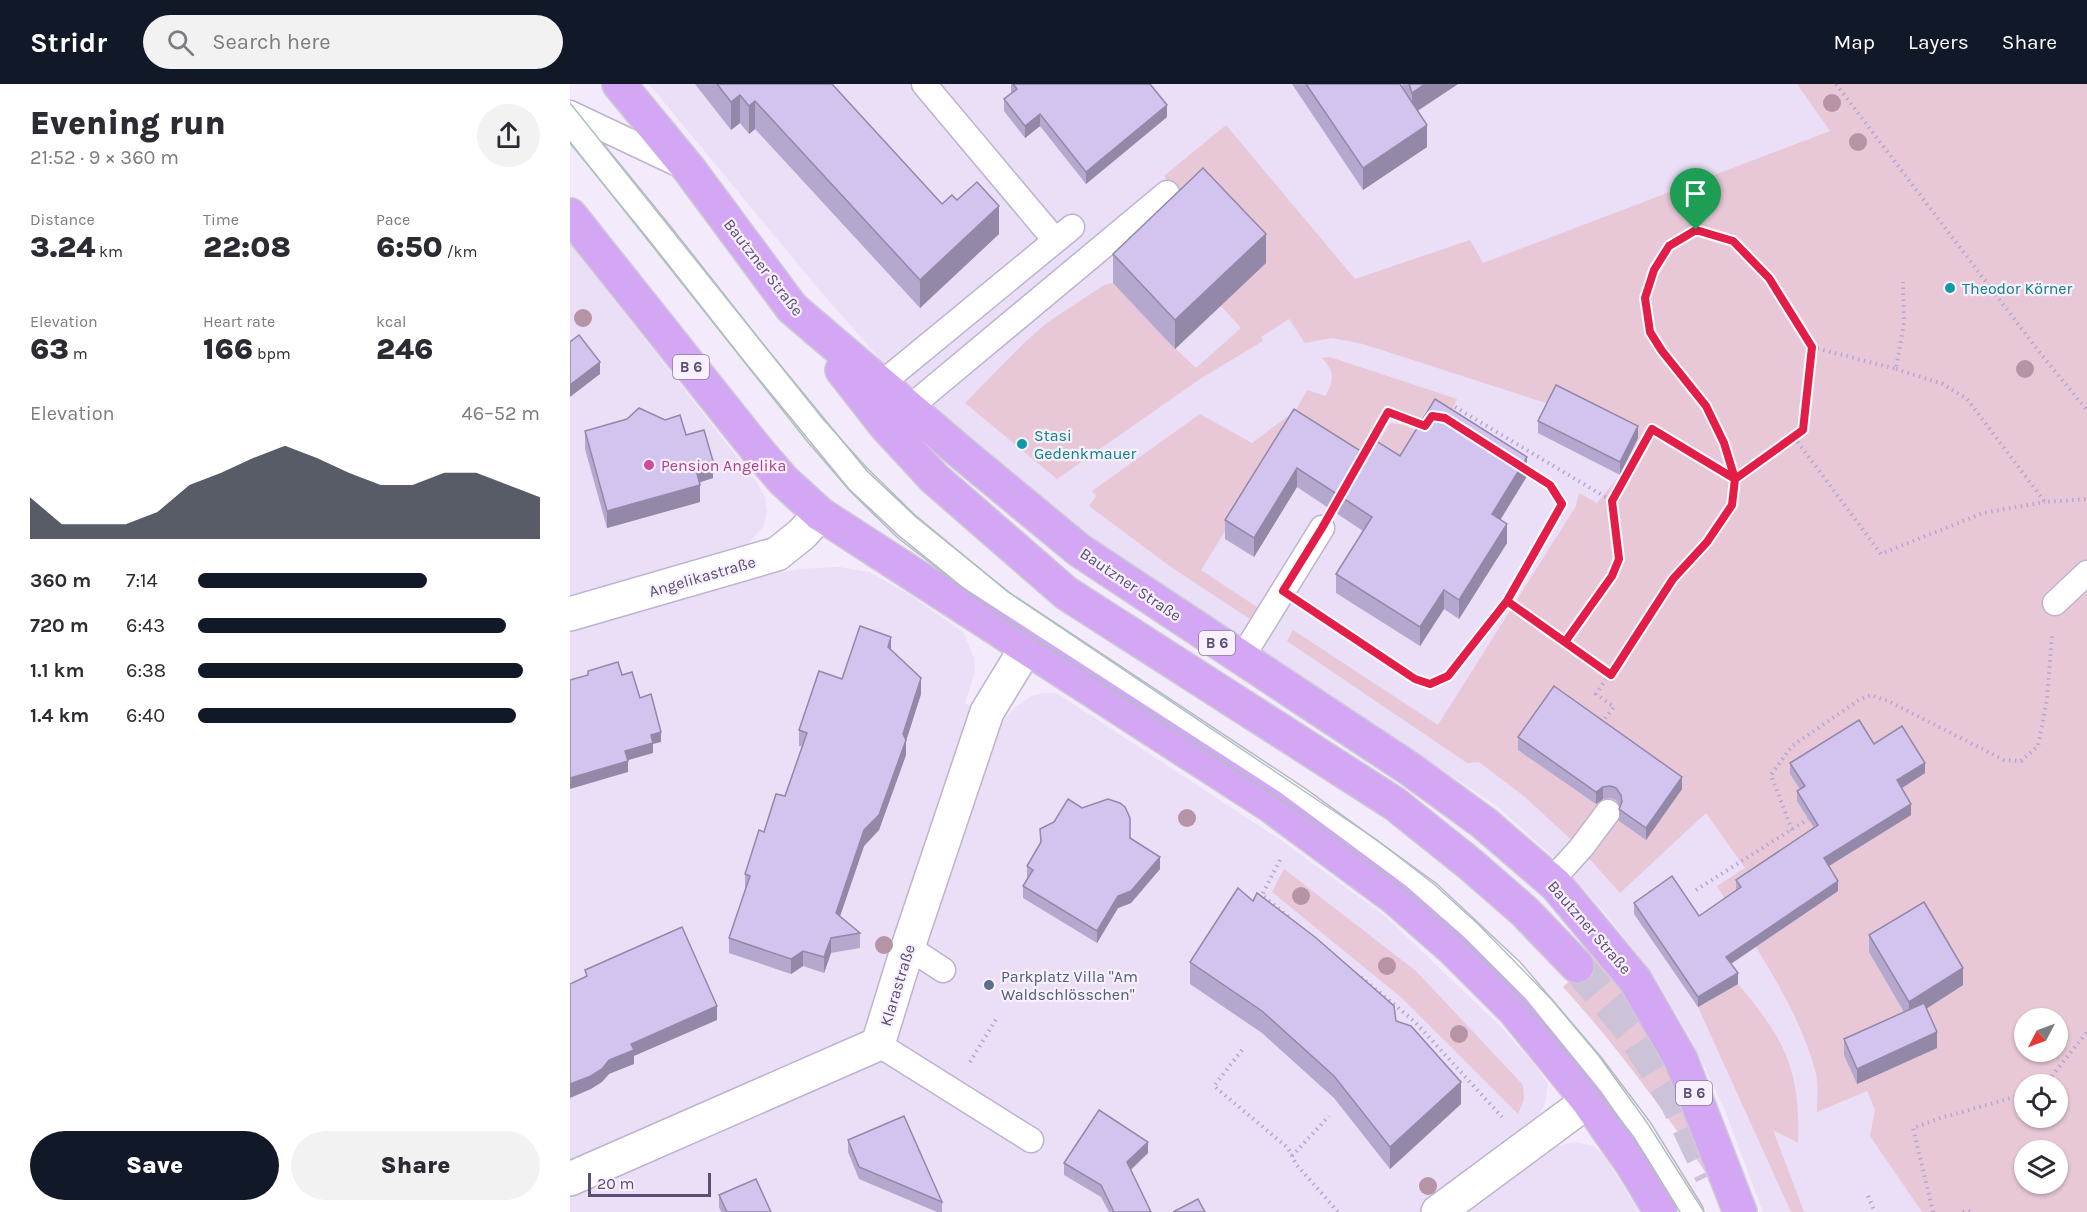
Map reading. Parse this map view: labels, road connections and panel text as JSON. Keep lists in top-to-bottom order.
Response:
{
  "streets": {
    "main road": ["Bautzner Straße", "B 6"],
    "street": ["Angelikastraße", "Klarastraße"]
  },
  "crossings": [
    ["B 6", "Angelikastraße"],
    ["B 6", "Klarastraße"]
  ],
  "places": [
    "Theodor Körner",
    "Stasi Gedenkmauer",
    "Pension Angelika",
    "Parkplatz Villa \"Am Waldschlösschen\""
  ],
  "scale_bar": "20 m",
  "north": "bottom left",
  "page": {
    "header": "Stridr",
    "search": "Search here",
    "nav": ["Map", "Layers", "Share"],
    "heading": ["Evening run", "21:52 · 9 × 360 m"],
    "stats": [
      ["Distance", "3.24 km"],
      ["Time", "22:08"],
      ["Pace", "6:50 /km"],
      ["Elevation", "63 m"],
      ["Heart rate", "166 bpm"],
      ["kcal", "246"]
    ],
    "chart": ["Elevation", "46–52 m"],
    "list": [
      {
        "name": "360 m",
        "note": "7:14"
      },
      {
        "name": "720 m",
        "note": "6:43"
      },
      {
        "name": "1.1 km",
        "note": "6:38"
      },
      {
        "name": "1.4 km",
        "note": "6:40"
      }
    ],
    "buttons": ["Save", "Share"],
    "scale": "20 m"
  }
}
